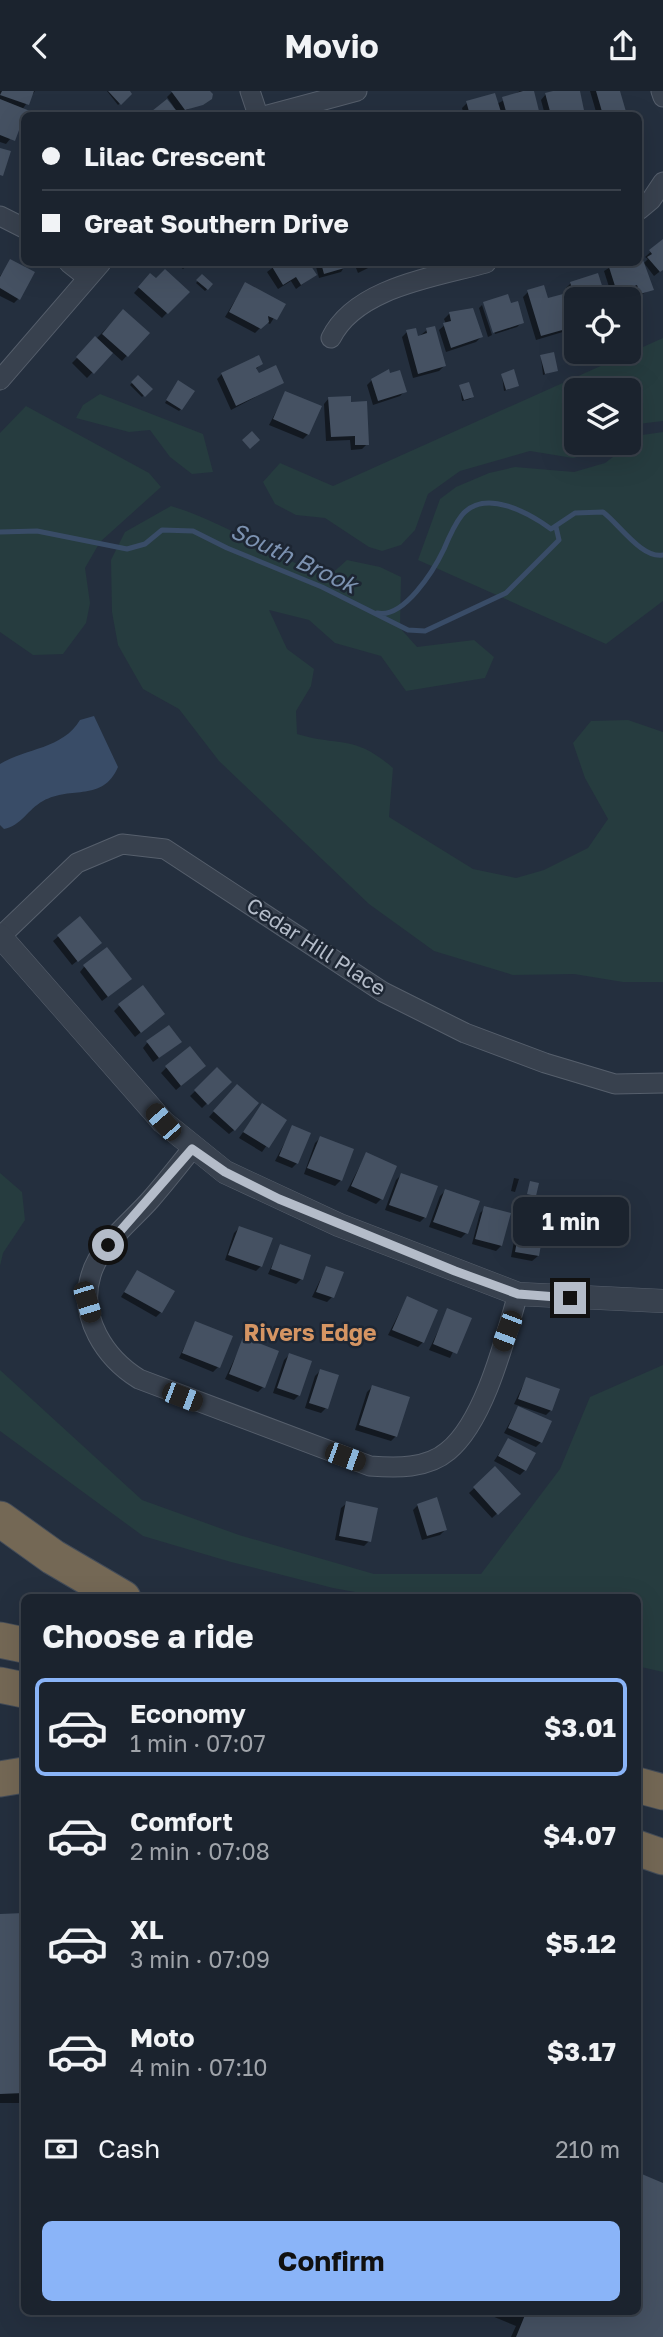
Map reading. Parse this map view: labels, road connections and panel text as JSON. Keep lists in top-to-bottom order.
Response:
{
  "streets": {
    "street": ["Cedar Hill Place"]
  },
  "districts": ["Rivers Edge"],
  "water": ["South Brook"],
  "page": {
    "header": "Movio",
    "banner": ["Lilac Crescent", "Great Southern Drive"],
    "bubble": "1 min",
    "heading": "Choose a ride",
    "list": [
      {
        "name": "Economy",
        "note": "1 min · 07:07",
        "value": "$3.01"
      },
      {
        "name": "Comfort",
        "note": "2 min · 07:08",
        "value": "$4.07"
      },
      {
        "name": "XL",
        "note": "3 min · 07:09",
        "value": "$5.12"
      },
      {
        "name": "Moto",
        "note": "4 min · 07:10",
        "value": "$3.17"
      }
    ],
    "pay": ["Cash", "210 m"],
    "buttons": "Confirm"
  }
}
